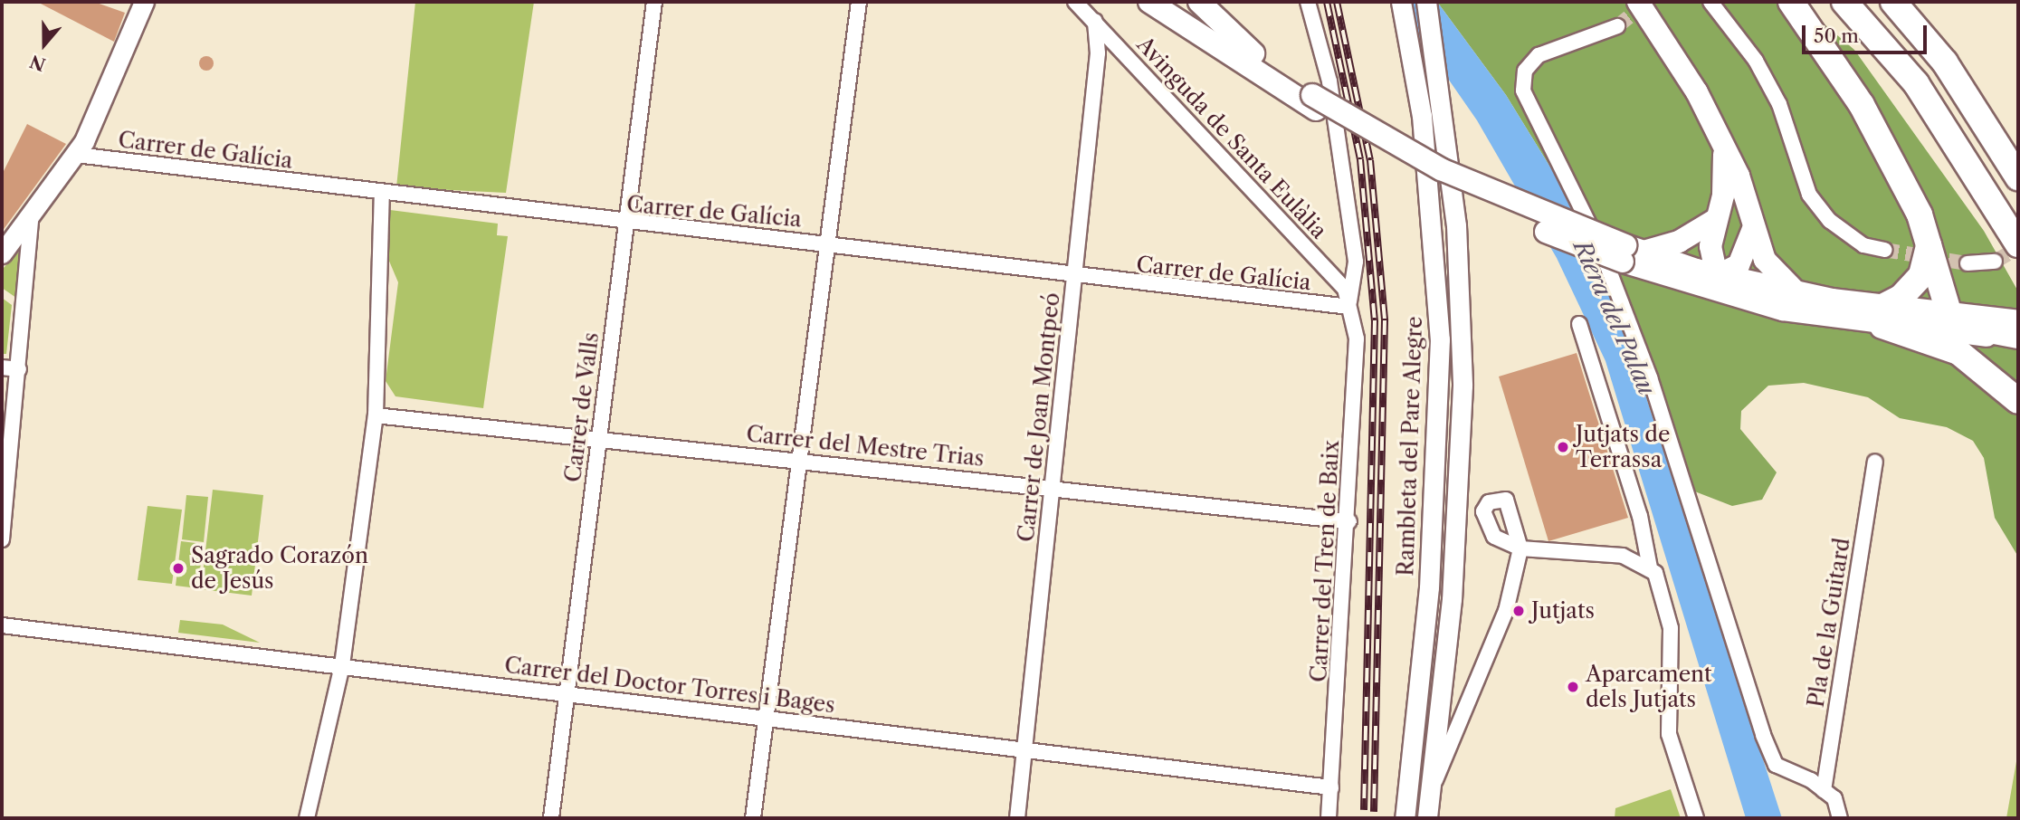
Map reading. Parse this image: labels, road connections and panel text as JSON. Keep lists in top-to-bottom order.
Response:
{
  "streets": {
    "main road": ["Rambleta del Pare Alegre"],
    "street": [
      "Avinguda de Santa Eulàlia",
      "Carrer de Galícia",
      "Carrer de Valls",
      "Carrer de Joan Montpeó",
      "Carrer del Mestre Trias",
      "Carrer del Tren de Baix",
      "Pla de la Guitard",
      "Carrer del Doctor Torres i Bages"
    ]
  },
  "crossings": [
    ["Avinguda de Santa Eulàlia", "Carrer de Galícia"],
    ["Avinguda de Santa Eulàlia", "Carrer de Joan Montpeó"],
    ["Avinguda de Santa Eulàlia", "Carrer del Tren de Baix"],
    ["Carrer de Galícia", "Carrer de Valls"],
    ["Carrer de Galícia", "Carrer de Joan Montpeó"],
    ["Carrer de Galícia", "Carrer del Tren de Baix"],
    ["Carrer de Valls", "Carrer del Mestre Trias"],
    ["Carrer de Valls", "Carrer del Doctor Torres i Bages"],
    ["Carrer de Joan Montpeó", "Carrer del Mestre Trias"],
    ["Carrer de Joan Montpeó", "Carrer del Doctor Torres i Bages"],
    ["Carrer del Mestre Trias", "Carrer del Tren de Baix"],
    ["Carrer del Tren de Baix", "Carrer del Doctor Torres i Bages"]
  ],
  "water": ["Riera del Palau"],
  "places": [
    "Jutjats de Terrassa",
    "Sagrado Corazón de Jesús",
    "Jutjats",
    "Aparcament dels Jutjats"
  ],
  "scale_bar": "50 m",
  "north": "bottom"
}
